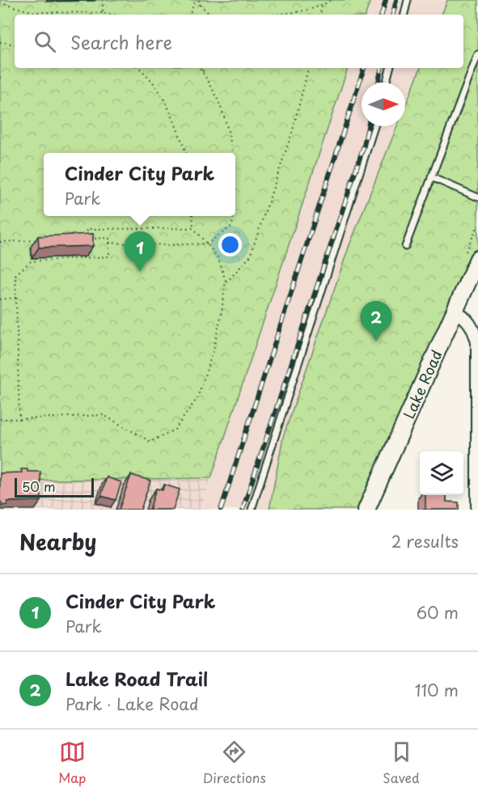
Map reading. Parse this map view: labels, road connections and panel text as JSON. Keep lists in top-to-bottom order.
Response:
{
  "streets": {
    "street": ["Lake Road"]
  },
  "scale_bar": "50 m",
  "north": "right",
  "page": {
    "search": "Search here",
    "popup": ["Cinder City Park", "Park"],
    "pins": ["1", "2"],
    "scale": "50 m",
    "heading": ["Nearby", "2 results"],
    "list": [
      {
        "mark": "1",
        "name": "Cinder City Park",
        "note": "Park",
        "value": "60 m"
      },
      {
        "mark": "2",
        "name": "Lake Road Trail",
        "note": "Park · Lake Road",
        "value": "110 m"
      }
    ],
    "nav": ["Map", "Directions", "Saved"]
  }
}
